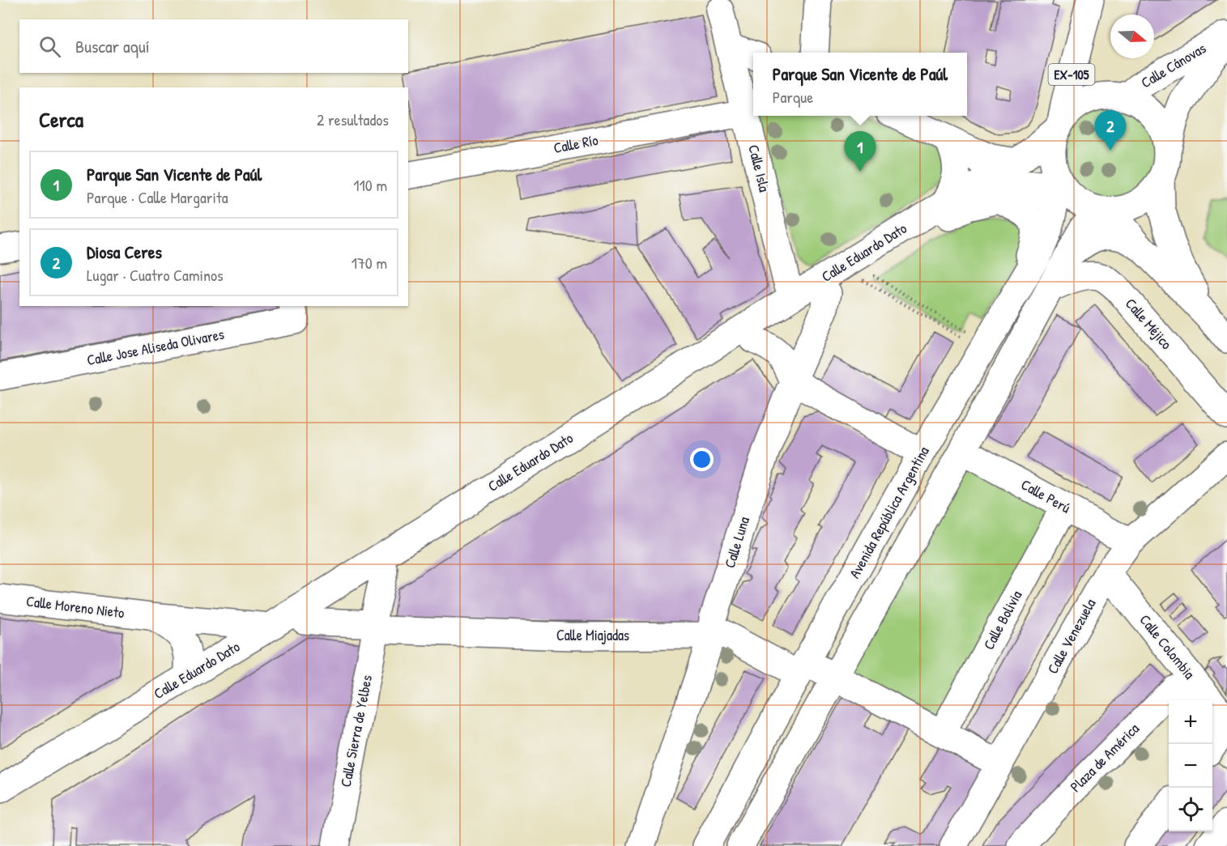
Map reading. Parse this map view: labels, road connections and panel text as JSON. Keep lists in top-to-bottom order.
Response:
{
  "streets": {
    "street": [
      "Calle Cánovas",
      "EX-105",
      "Calle Río",
      "Calle Isla",
      "Calle Eduardo Dato",
      "Calle Méjico",
      "Calle Jose Aliseda Olivares",
      "Calle Perú",
      "Avenida República Argentina",
      "Calle Luna",
      "Calle Moreno Nieto",
      "Calle Bolivia",
      "Calle Miajadas",
      "Calle Venezuela",
      "Calle Colombia",
      "Calle Sierra de Yelbes",
      "Plaza de América"
    ]
  },
  "crossings": [
    ["Calle Cánovas", "EX-105"],
    ["Calle Cánovas", "Calle Eduardo Dato"],
    ["Calle Cánovas", "Avenida República Argentina"],
    ["EX-105", "Calle Eduardo Dato"],
    ["EX-105", "Avenida República Argentina"],
    ["Calle Río", "Calle Isla"],
    ["Calle Isla", "Calle Eduardo Dato"],
    ["Calle Eduardo Dato", "Avenida República Argentina"],
    ["Calle Eduardo Dato", "Calle Luna"],
    ["Calle Eduardo Dato", "Calle Moreno Nieto"],
    ["Calle Eduardo Dato", "Calle Sierra de Yelbes"],
    ["Calle Perú", "Calle Bolivia"],
    ["Calle Perú", "Calle Venezuela"],
    ["Avenida República Argentina", "Calle Miajadas"],
    ["Calle Luna", "Calle Miajadas"],
    ["Calle Miajadas", "Calle Sierra de Yelbes"],
    ["Calle Venezuela", "Calle Colombia"]
  ],
  "north": "right",
  "page": {
    "search": "Buscar aquí",
    "popup": ["Parque San Vicente de Paúl", "Parque"],
    "heading": ["Cerca", "2 resultados"],
    "pins": ["2", "1"],
    "list": [
      {
        "mark": "1",
        "name": "Parque San Vicente de Paúl",
        "note": "Parque · Calle Margarita",
        "value": "110 m"
      },
      {
        "mark": "2",
        "name": "Diosa Ceres",
        "note": "Lugar · Cuatro Caminos",
        "value": "170 m"
      }
    ],
    "map_buttons": ["+", "−"]
  }
}
